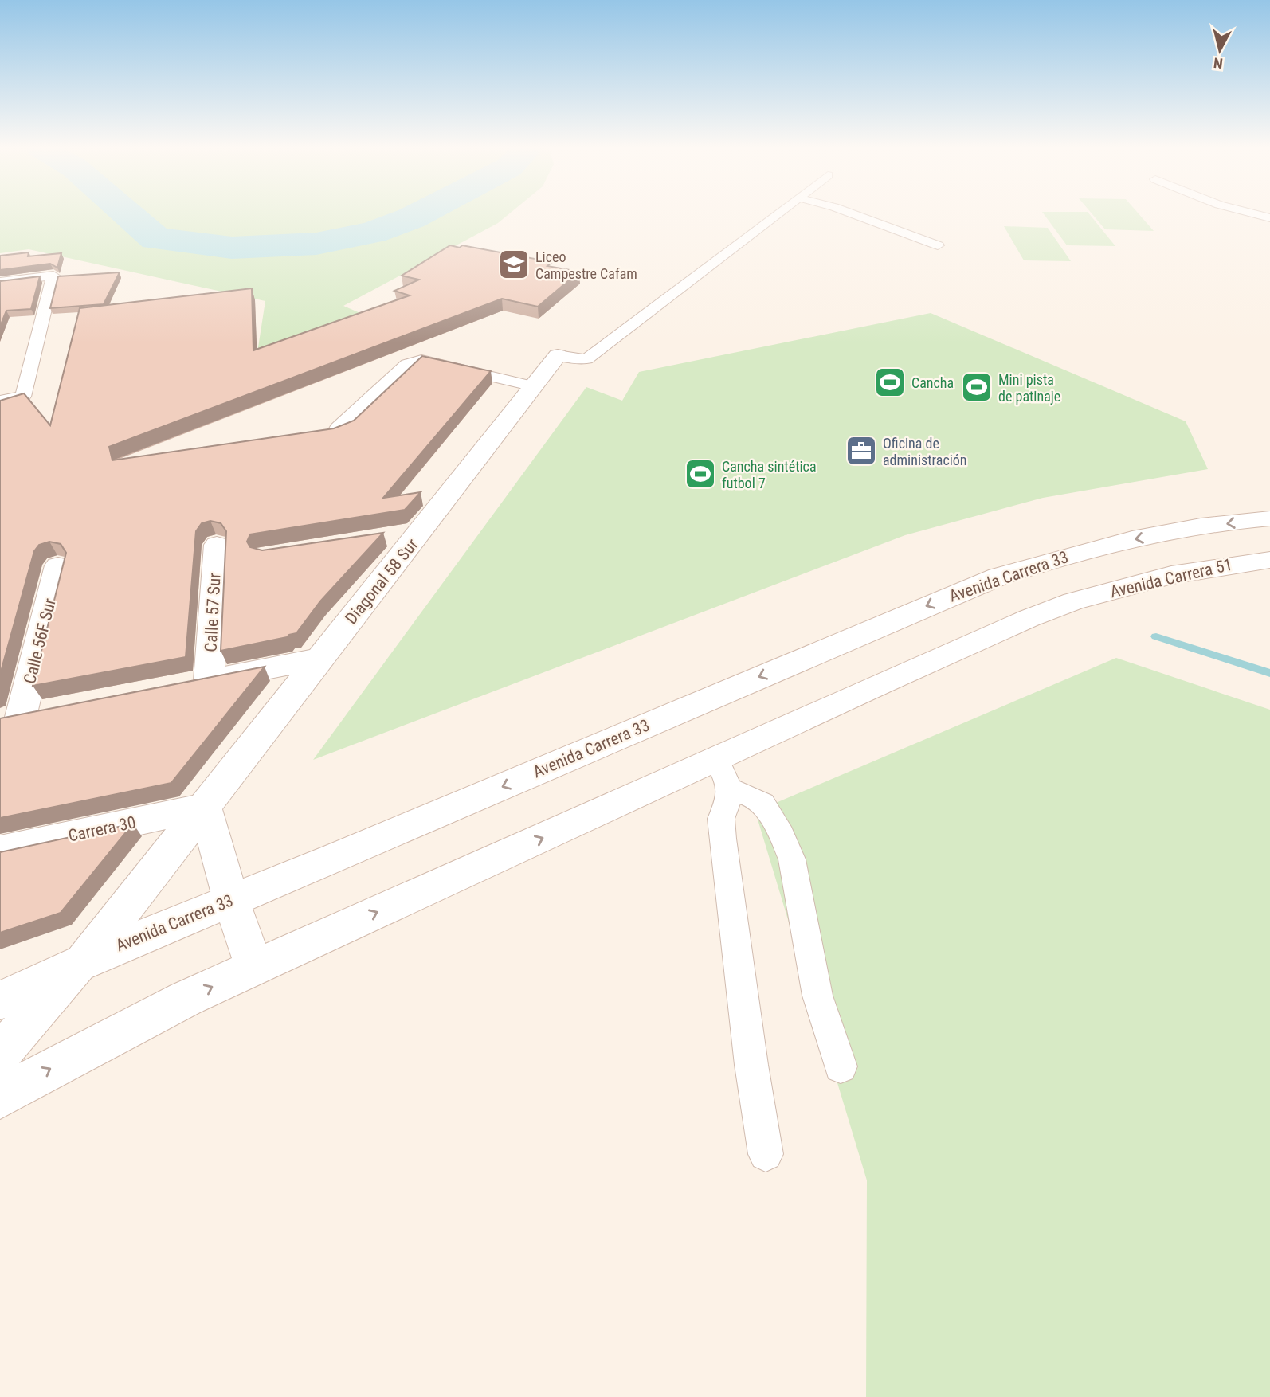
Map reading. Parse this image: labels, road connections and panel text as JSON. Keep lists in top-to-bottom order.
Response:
{
  "streets": {
    "main road": [
      "Avenida Carrera 33",
      "Avenida Carrera 51",
      "Diagonal 58 Sur",
      "Calle 57 Sur",
      "Calle 56F Sur",
      "Carrera 30"
    ]
  },
  "crossings": [
    ["Avenida Carrera 33", "Diagonal 58 Sur"],
    ["Diagonal 58 Sur", "Carrera 30"]
  ],
  "places": {
    "school or university": ["Liceo Campestre Cafam"],
    "sports": ["Cancha", "Mini pista de patinaje", "Cancha sintética futbol 7"],
    "office": ["Oficina de administración"]
  },
  "north": "bottom"
}
